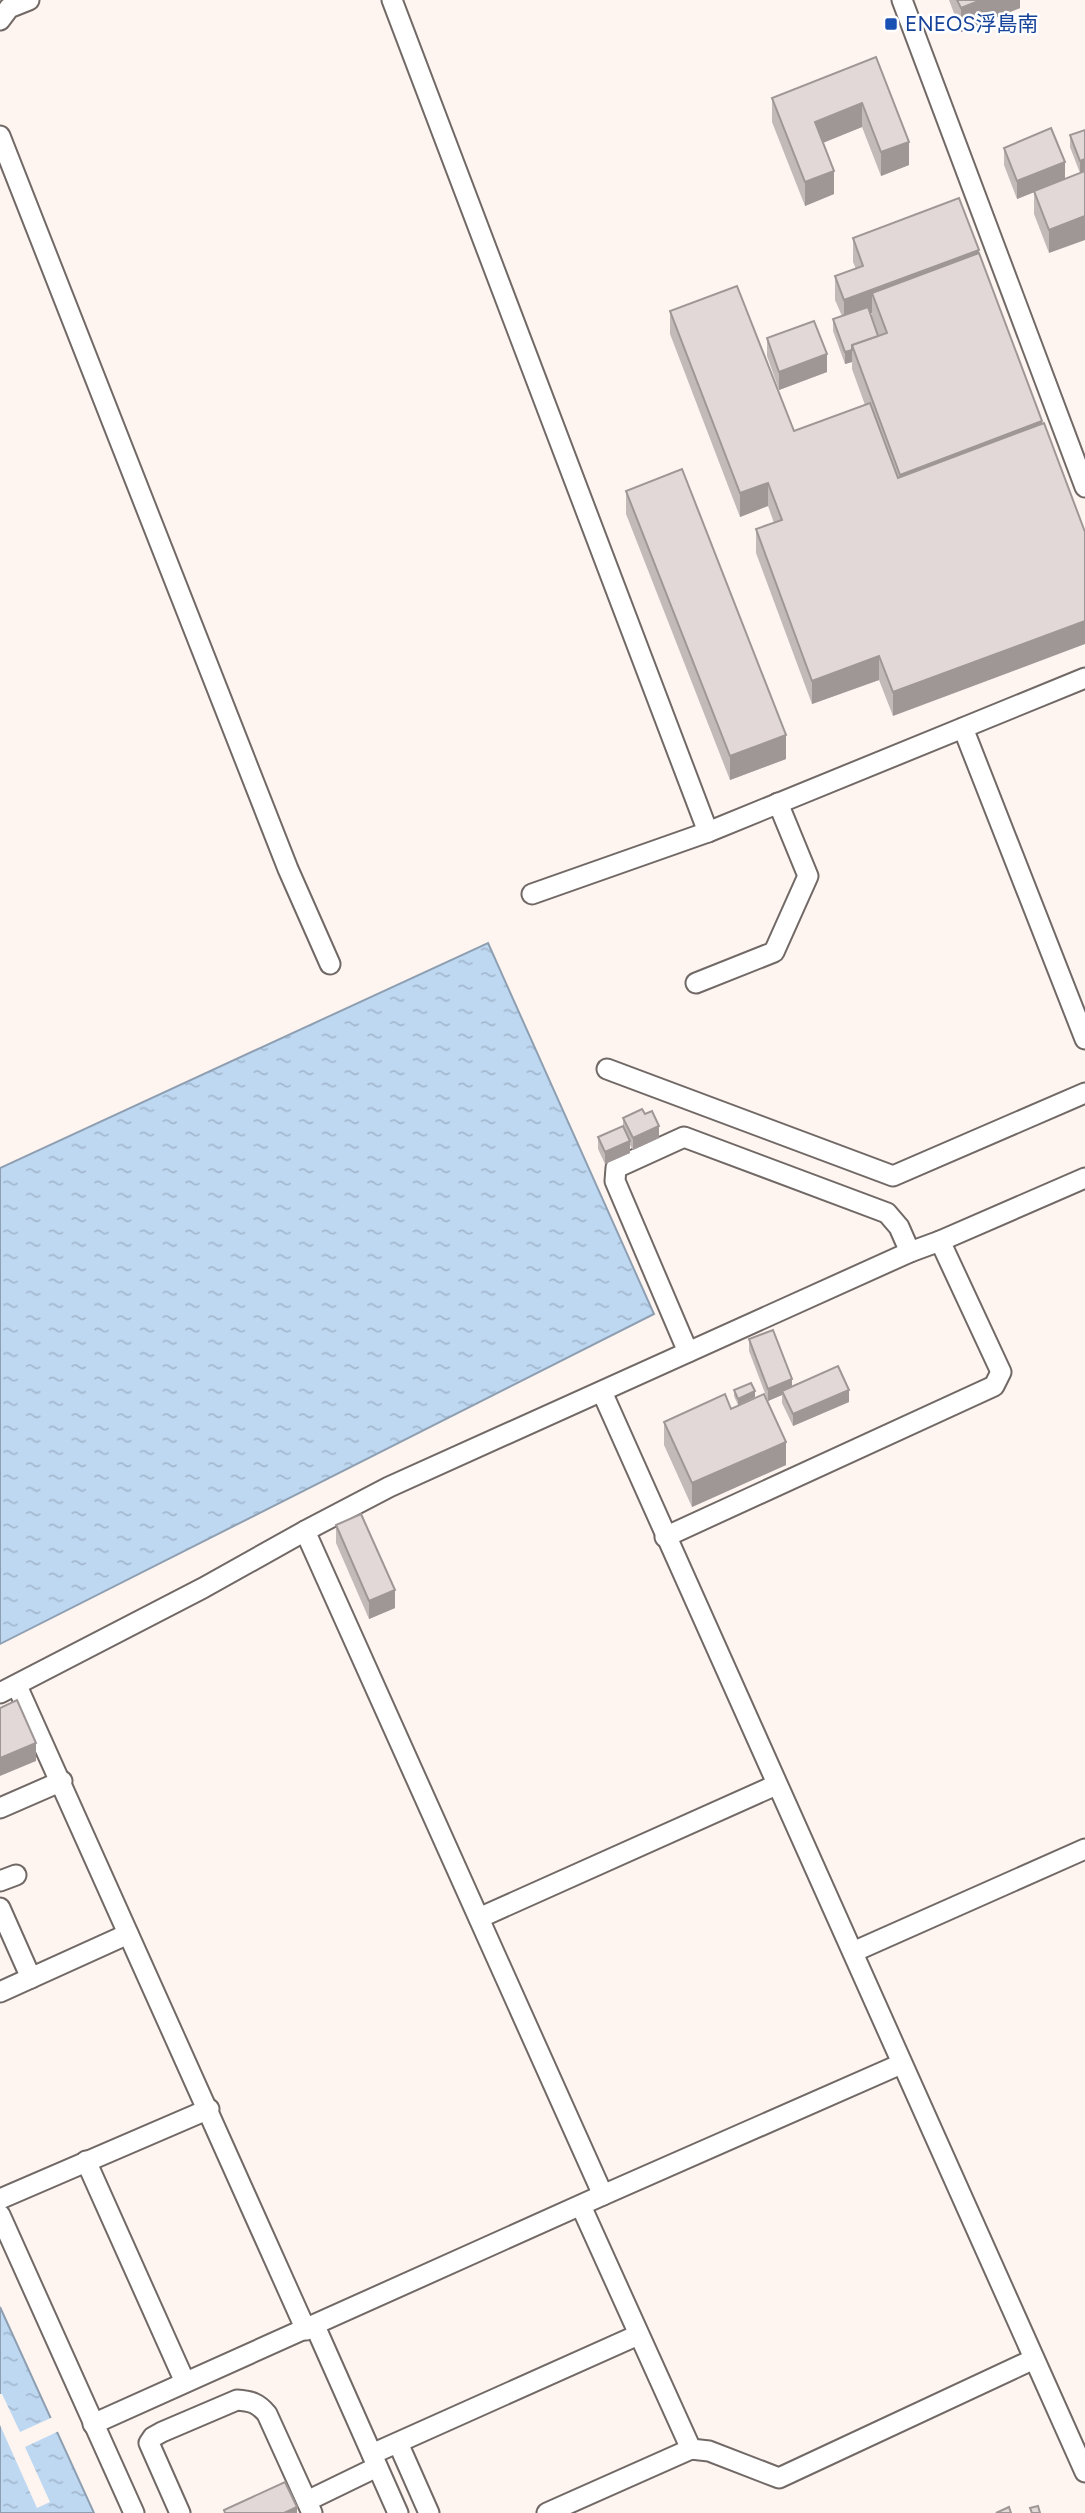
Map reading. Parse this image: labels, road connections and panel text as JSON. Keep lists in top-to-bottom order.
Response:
{
  "places": {
    "transit": ["ENEOS浮島南"]
  }
}
